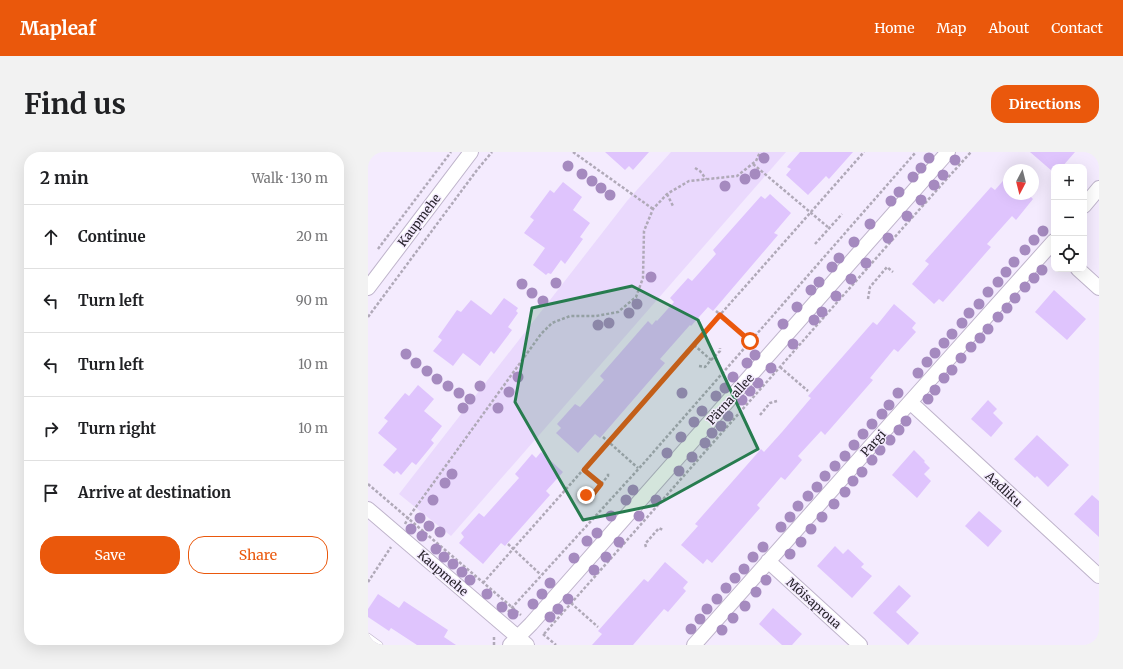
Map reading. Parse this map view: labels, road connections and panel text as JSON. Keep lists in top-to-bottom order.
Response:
{
  "streets": {
    "street": [
      "Kaupmehe",
      "Pärna allee",
      "Pargi",
      "Aadliku",
      "Mõisaproua"
    ]
  },
  "crossings": [
    ["Kaupmehe", "Pärna allee"],
    ["Pargi", "Aadliku"],
    ["Pargi", "Mõisaproua"]
  ],
  "north": "bottom",
  "page": {
    "header": "Mapleaf",
    "nav": [
      "Home",
      "Map",
      "About",
      "Contact"
    ],
    "buttons": [
      "Directions",
      ["Save", "Share"]
    ],
    "title": "Find us",
    "heading": ["2 min", "Walk · 130 m"],
    "map_buttons": ["+", "−"],
    "list": [
      ["Continue", "20 m"],
      ["Turn left", "90 m"],
      ["Turn left", "10 m"],
      ["Turn right", "10 m"],
      "Arrive at destination"
    ]
  }
}
